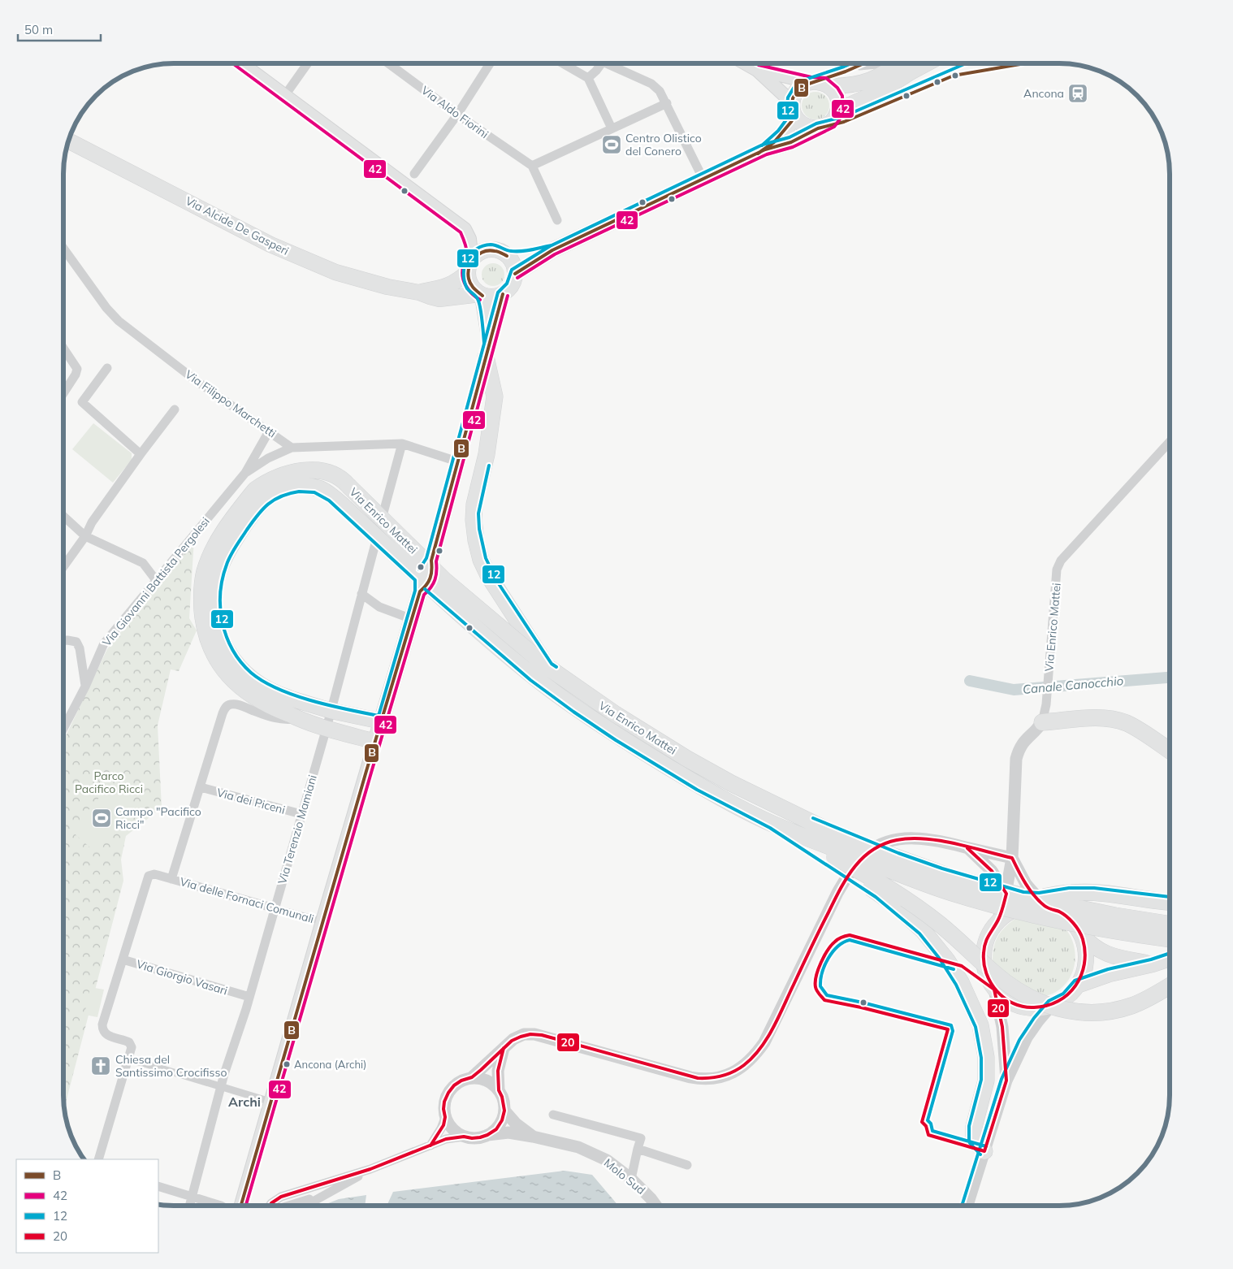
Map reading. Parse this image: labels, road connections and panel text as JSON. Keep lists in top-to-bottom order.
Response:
{
  "streets": {
    "highway": ["Via Enrico Mattei"],
    "main road": ["Via Alcide De Gasperi"],
    "street": [
      "Via Aldo Fiorini",
      "Via Filippo Marchetti",
      "Via Giovanni Battista Pergolesi",
      "Via dei Piceni",
      "Via Terenzio Mamiani",
      "Via delle Fornaci Comunali",
      "Via Giorgio Vasari",
      "Molo Sud"
    ]
  },
  "crossings": [
    ["Via Filippo Marchetti", "Via Giovanni Battista Pergolesi"],
    ["Via Enrico Mattei", "Via Terenzio Mamiani"],
    ["Via Enrico Mattei", "Via delle Fornaci Comunali"],
    ["Via dei Piceni", "Via Terenzio Mamiani"],
    ["Via dei Piceni", "Via delle Fornaci Comunali"],
    ["Via Terenzio Mamiani", "Via delle Fornaci Comunali"],
    ["Via Terenzio Mamiani", "Via Giorgio Vasari"],
    ["Via delle Fornaci Comunali", "Via Giorgio Vasari"]
  ],
  "districts": ["Archi"],
  "water": ["Canale Canocchio"],
  "parks": ["Parco Pacifico Ricci"],
  "places": {
    "station": ["Ancona"],
    "sports": ["Centro Olistico del Conero", "Campo \"Pacifico Ricci\""],
    "other": ["Ancona (Archi)"],
    "church": ["Chiesa del Santissimo Crocifisso"]
  },
  "lines": [
    "transit line B",
    "transit line 42",
    "transit line 12",
    "transit line 20"
  ],
  "legend": [
    "B",
    "42",
    "12",
    "20"
  ],
  "scale_bar": "50 m"
}
